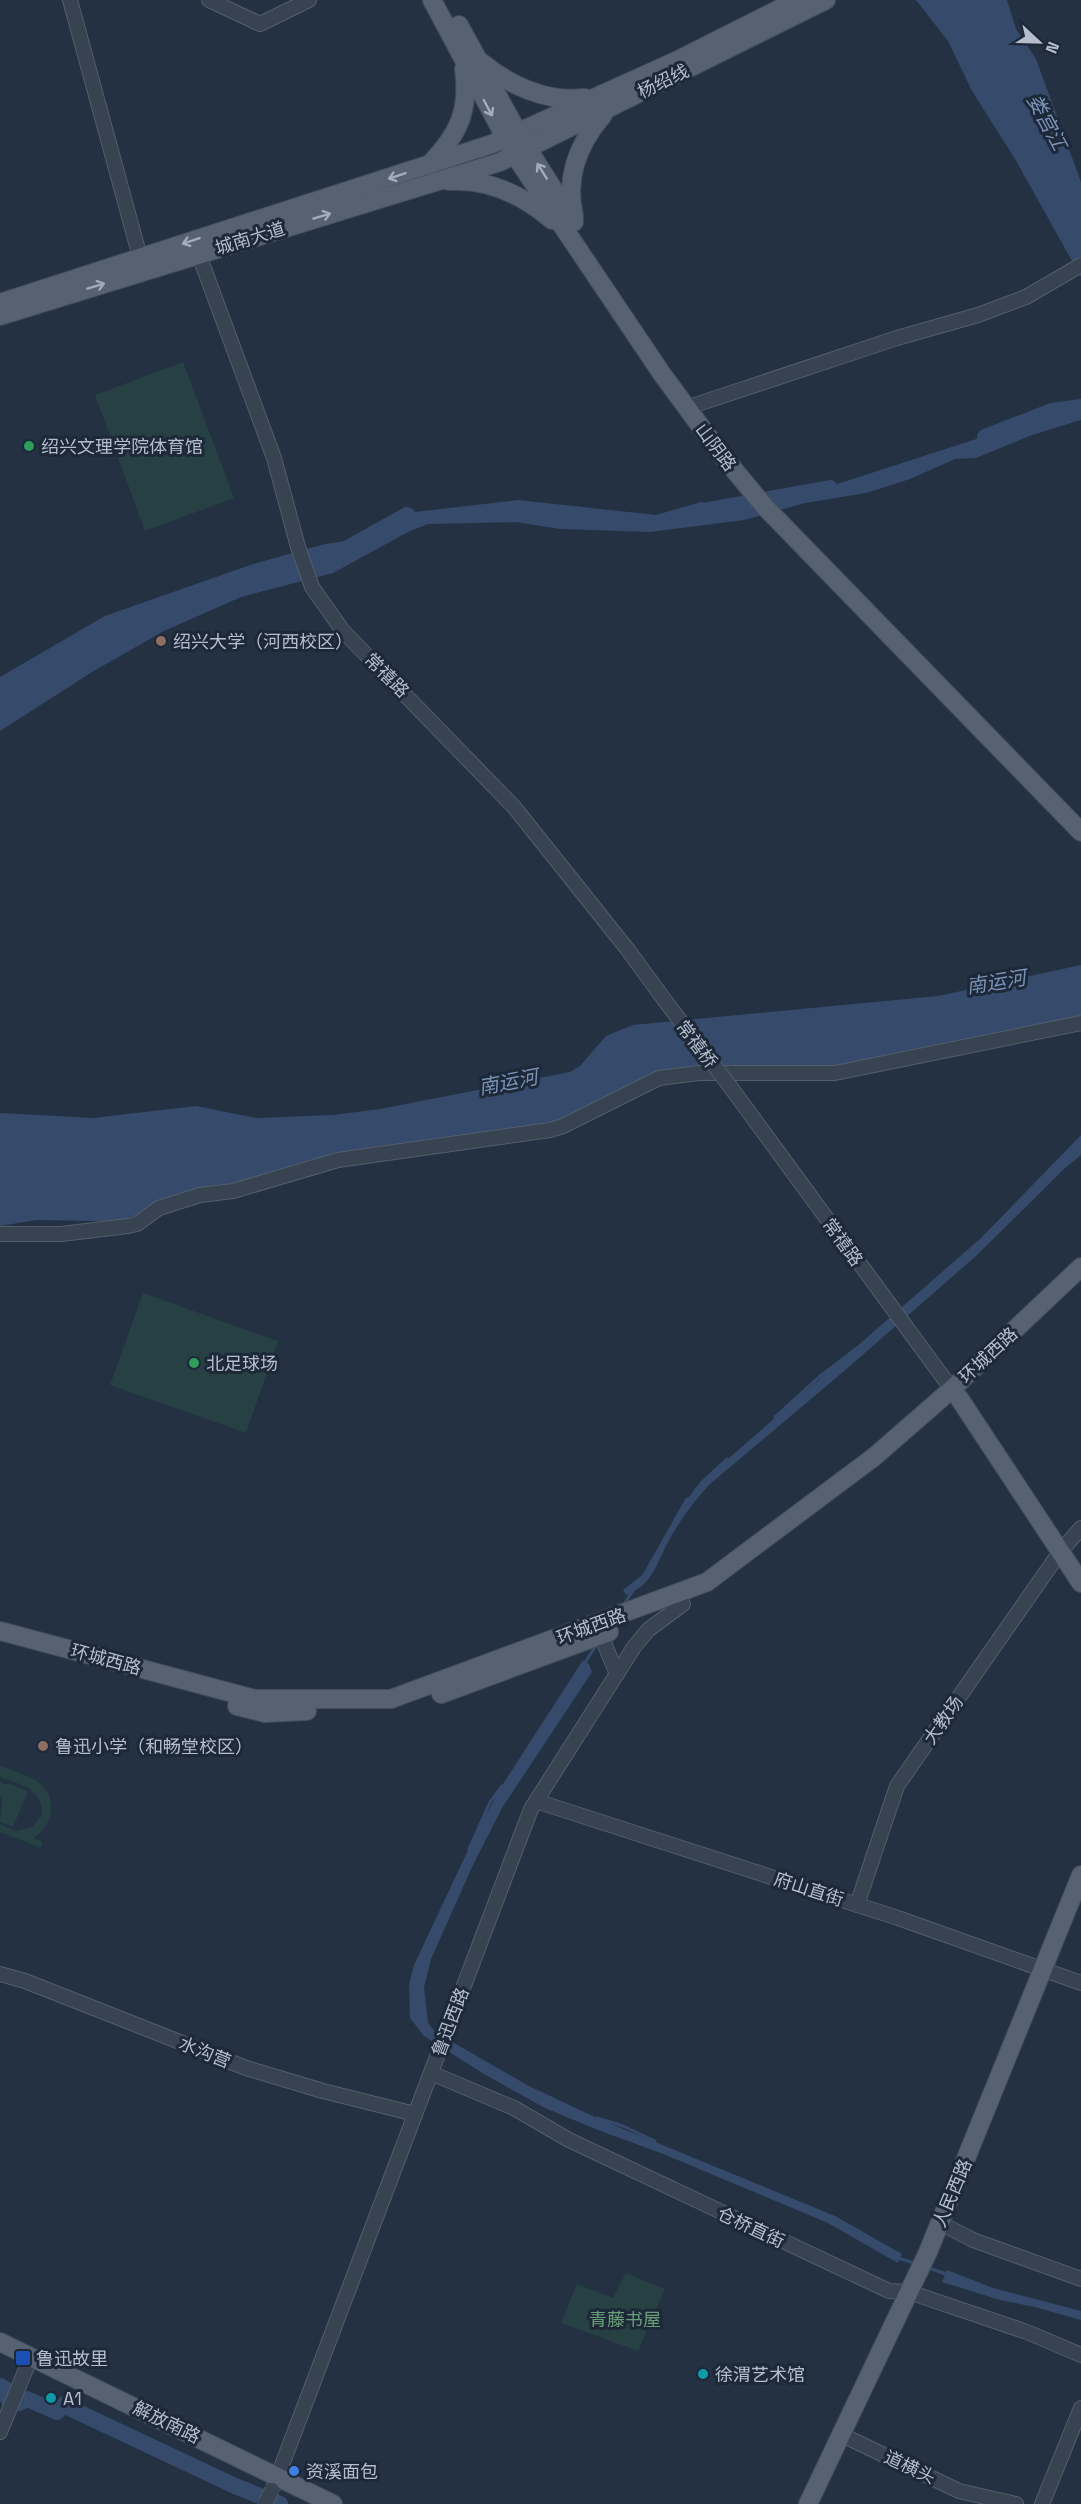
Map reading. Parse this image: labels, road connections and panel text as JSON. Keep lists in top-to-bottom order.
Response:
{
  "streets": {
    "main road": [
      "杨绍线",
      "城南大道",
      "山阴路",
      "环城西路",
      "人民西路",
      "解放南路"
    ],
    "street": [
      "常禧路",
      "常禧桥",
      "大教场",
      "府山直街",
      "鲁迅西路",
      "水沟营",
      "仓桥直街",
      "道横头"
    ]
  },
  "crossings": [
    ["杨绍线", "城南大道"],
    ["杨绍线", "山阴路"],
    ["城南大道", "山阴路"],
    ["城南大道", "常禧路"],
    ["常禧路", "常禧桥"],
    ["常禧路", "环城西路"],
    ["环城西路", "鲁迅西路"],
    ["大教场", "府山直街"],
    ["府山直街", "鲁迅西路"],
    ["府山直街", "人民西路"],
    ["鲁迅西路", "水沟营"],
    ["鲁迅西路", "仓桥直街"],
    ["鲁迅西路", "解放南路"],
    ["人民西路", "仓桥直街"],
    ["人民西路", "道横头"]
  ],
  "water": ["娄宫江", "南运河"],
  "parks": ["青藤书屋"],
  "places": {
    "other": [
      "绍兴文理学院体育馆",
      "绍兴大学（河西校区）",
      "北足球场",
      "鲁迅小学（和畅堂校区）",
      "徐渭艺术馆",
      "A1",
      "资溪面包"
    ],
    "transit": ["鲁迅故里"]
  },
  "north": "right"
}
